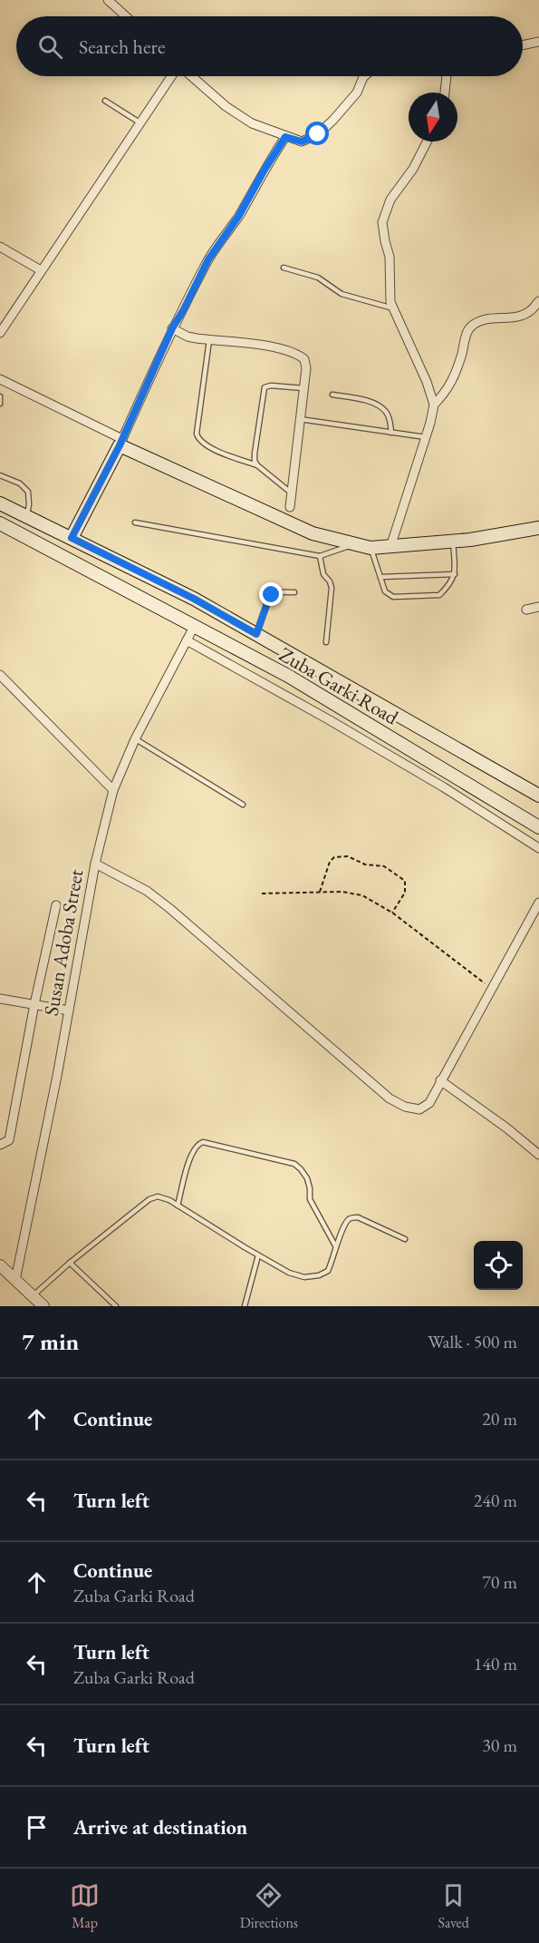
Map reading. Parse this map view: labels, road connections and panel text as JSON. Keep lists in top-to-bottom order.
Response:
{
  "streets": {
    "main road": ["Zuba Garki Road"],
    "street": ["Susan Adoba Street"]
  },
  "crossings": [
    ["Zuba Garki Road", "Susan Adoba Street"]
  ],
  "north": "bottom",
  "page": {
    "search": "Search here",
    "heading": ["7 min", "Walk · 500 m"],
    "list": [
      ["Continue", "20 m"],
      ["Turn left", "240 m"],
      ["Continue", "Zuba Garki Road", "70 m"],
      ["Turn left", "Zuba Garki Road", "140 m"],
      ["Turn left", "30 m"],
      "Arrive at destination"
    ],
    "nav": ["Map", "Directions", "Saved"]
  }
}
